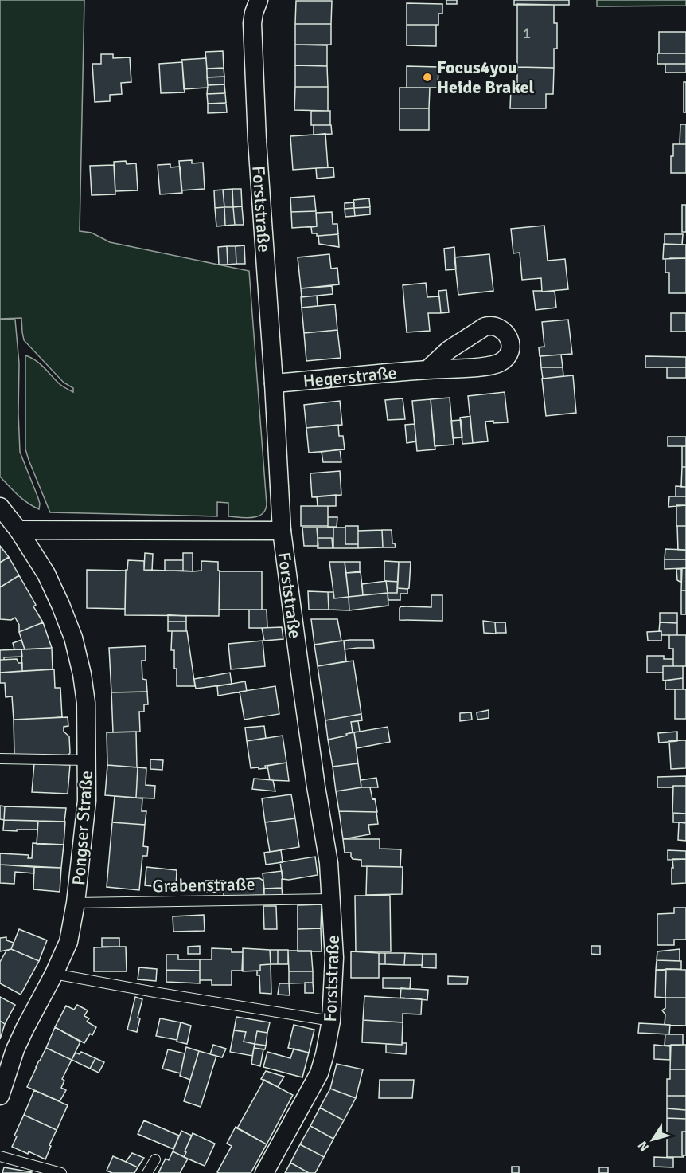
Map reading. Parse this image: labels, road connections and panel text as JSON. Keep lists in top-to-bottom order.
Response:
{
  "streets": {
    "street": ["Forststraße", "Hegerstraße", "Pongser Straße"],
    "lane": ["Grabenstraße"]
  },
  "crossings": [
    ["Forststraße", "Hegerstraße"],
    ["Forststraße", "Grabenstraße"],
    ["Pongser Straße", "Grabenstraße"]
  ],
  "places": ["Focus4you Heide Brakel"],
  "house_numbers": ["1"],
  "north": "bottom left"
}
